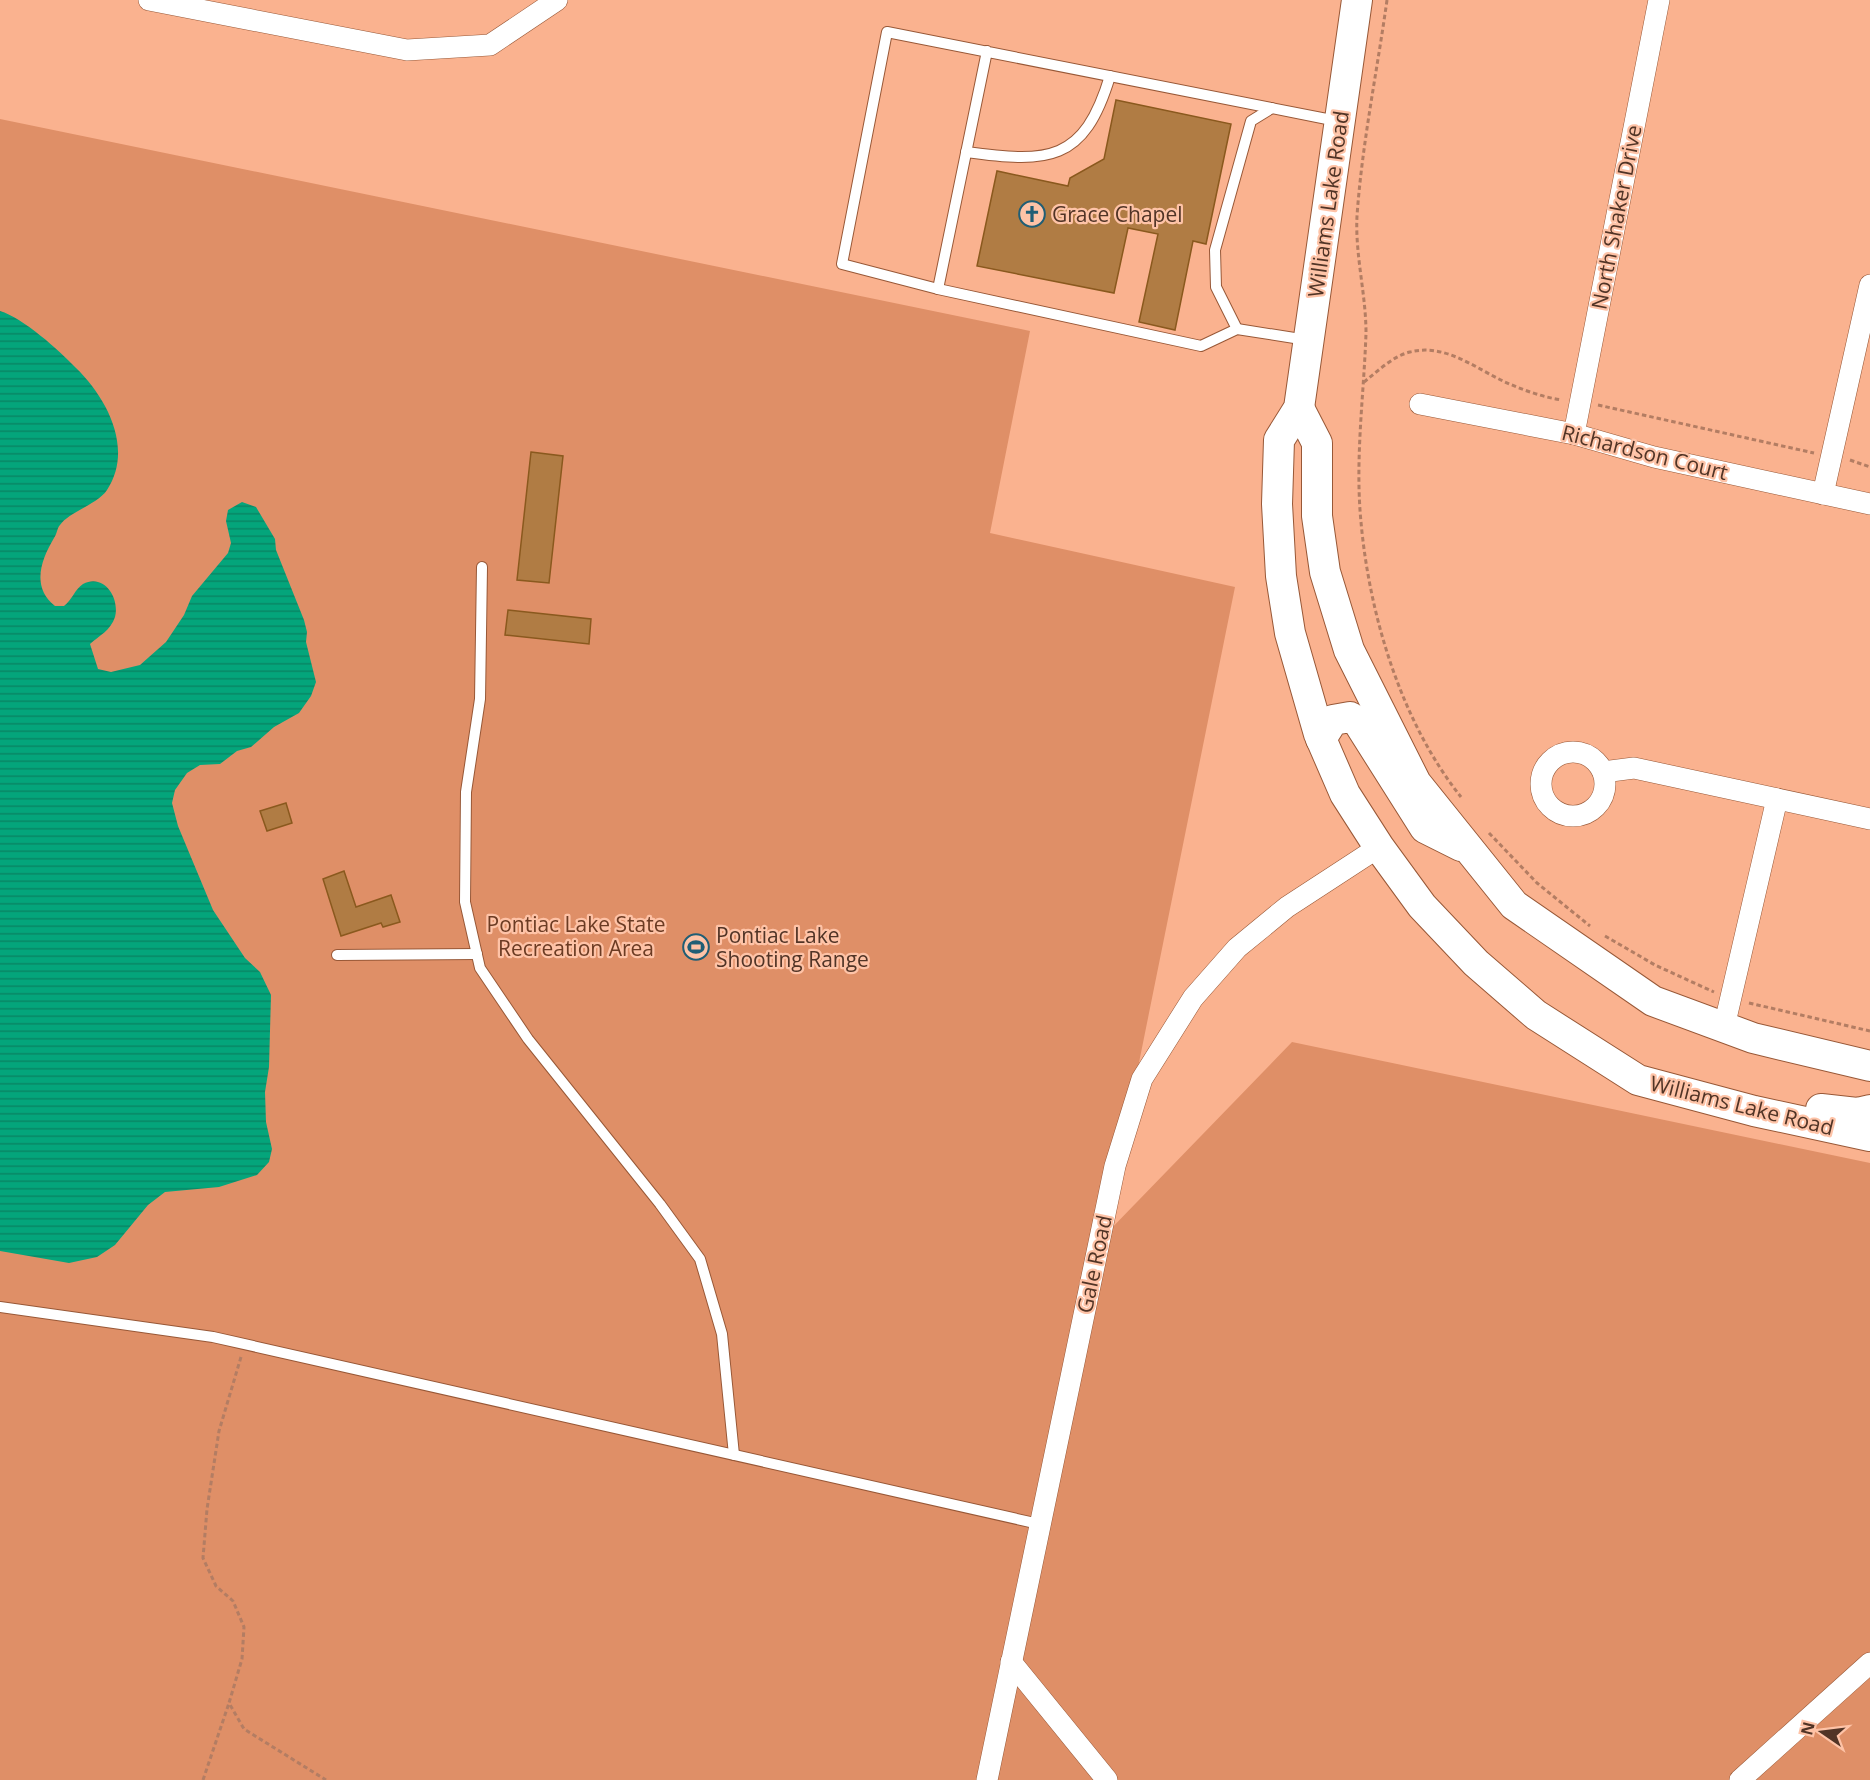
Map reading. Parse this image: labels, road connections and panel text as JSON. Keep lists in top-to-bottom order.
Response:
{
  "streets": {
    "main road": ["Williams Lake Road"],
    "street": ["North Shaker Drive", "Richardson Court", "Gale Road"]
  },
  "crossings": [
    ["Williams Lake Road", "Gale Road"],
    ["North Shaker Drive", "Richardson Court"]
  ],
  "parks": ["Pontiac Lake State Recreation Area"],
  "places": {
    "church": ["Grace Chapel"],
    "sports": ["Pontiac Lake Shooting Range"]
  },
  "north": "left"
}
